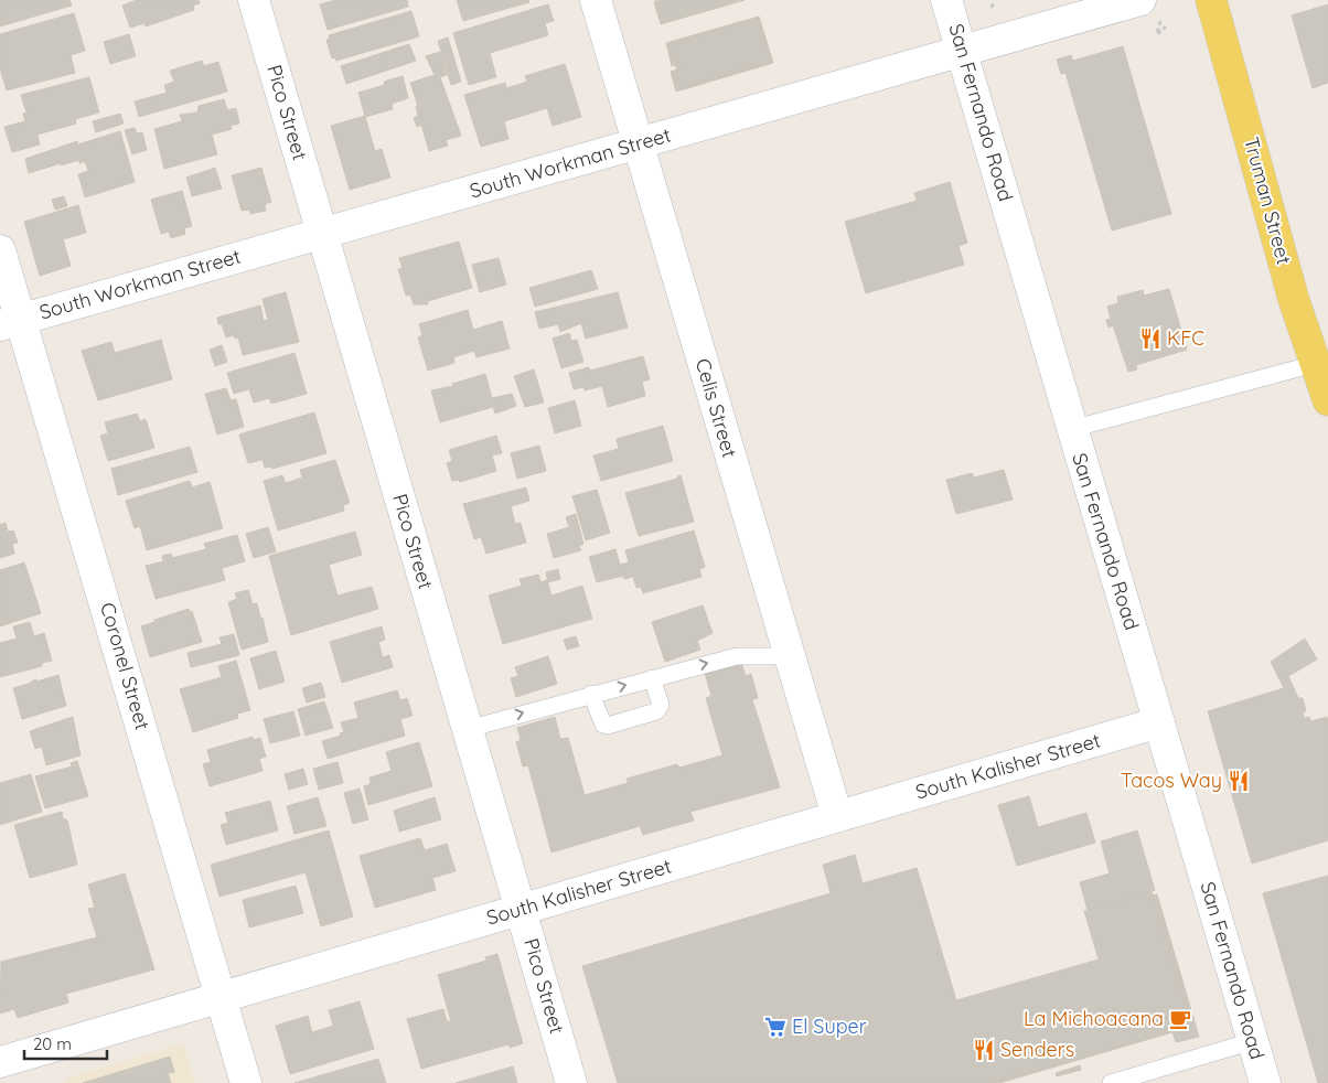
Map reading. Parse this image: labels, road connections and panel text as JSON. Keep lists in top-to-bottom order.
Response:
{
  "streets": {
    "main road": ["Truman Street"],
    "street": [
      "Pico Street",
      "San Fernando Road",
      "South Workman Street",
      "Celis Street",
      "Coronel Street",
      "South Kalisher Street"
    ]
  },
  "crossings": [
    ["Pico Street", "South Workman Street"],
    ["Pico Street", "South Kalisher Street"],
    ["San Fernando Road", "South Workman Street"],
    ["San Fernando Road", "South Kalisher Street"],
    ["South Workman Street", "Celis Street"],
    ["South Workman Street", "Coronel Street"],
    ["Celis Street", "South Kalisher Street"],
    ["Coronel Street", "South Kalisher Street"]
  ],
  "places": {
    "restaurant": ["KFC", "Tacos Way", "Senders"],
    "cafe": ["La Michoacana"],
    "supermarket": ["El Super"]
  },
  "scale_bar": "20 m"
}
